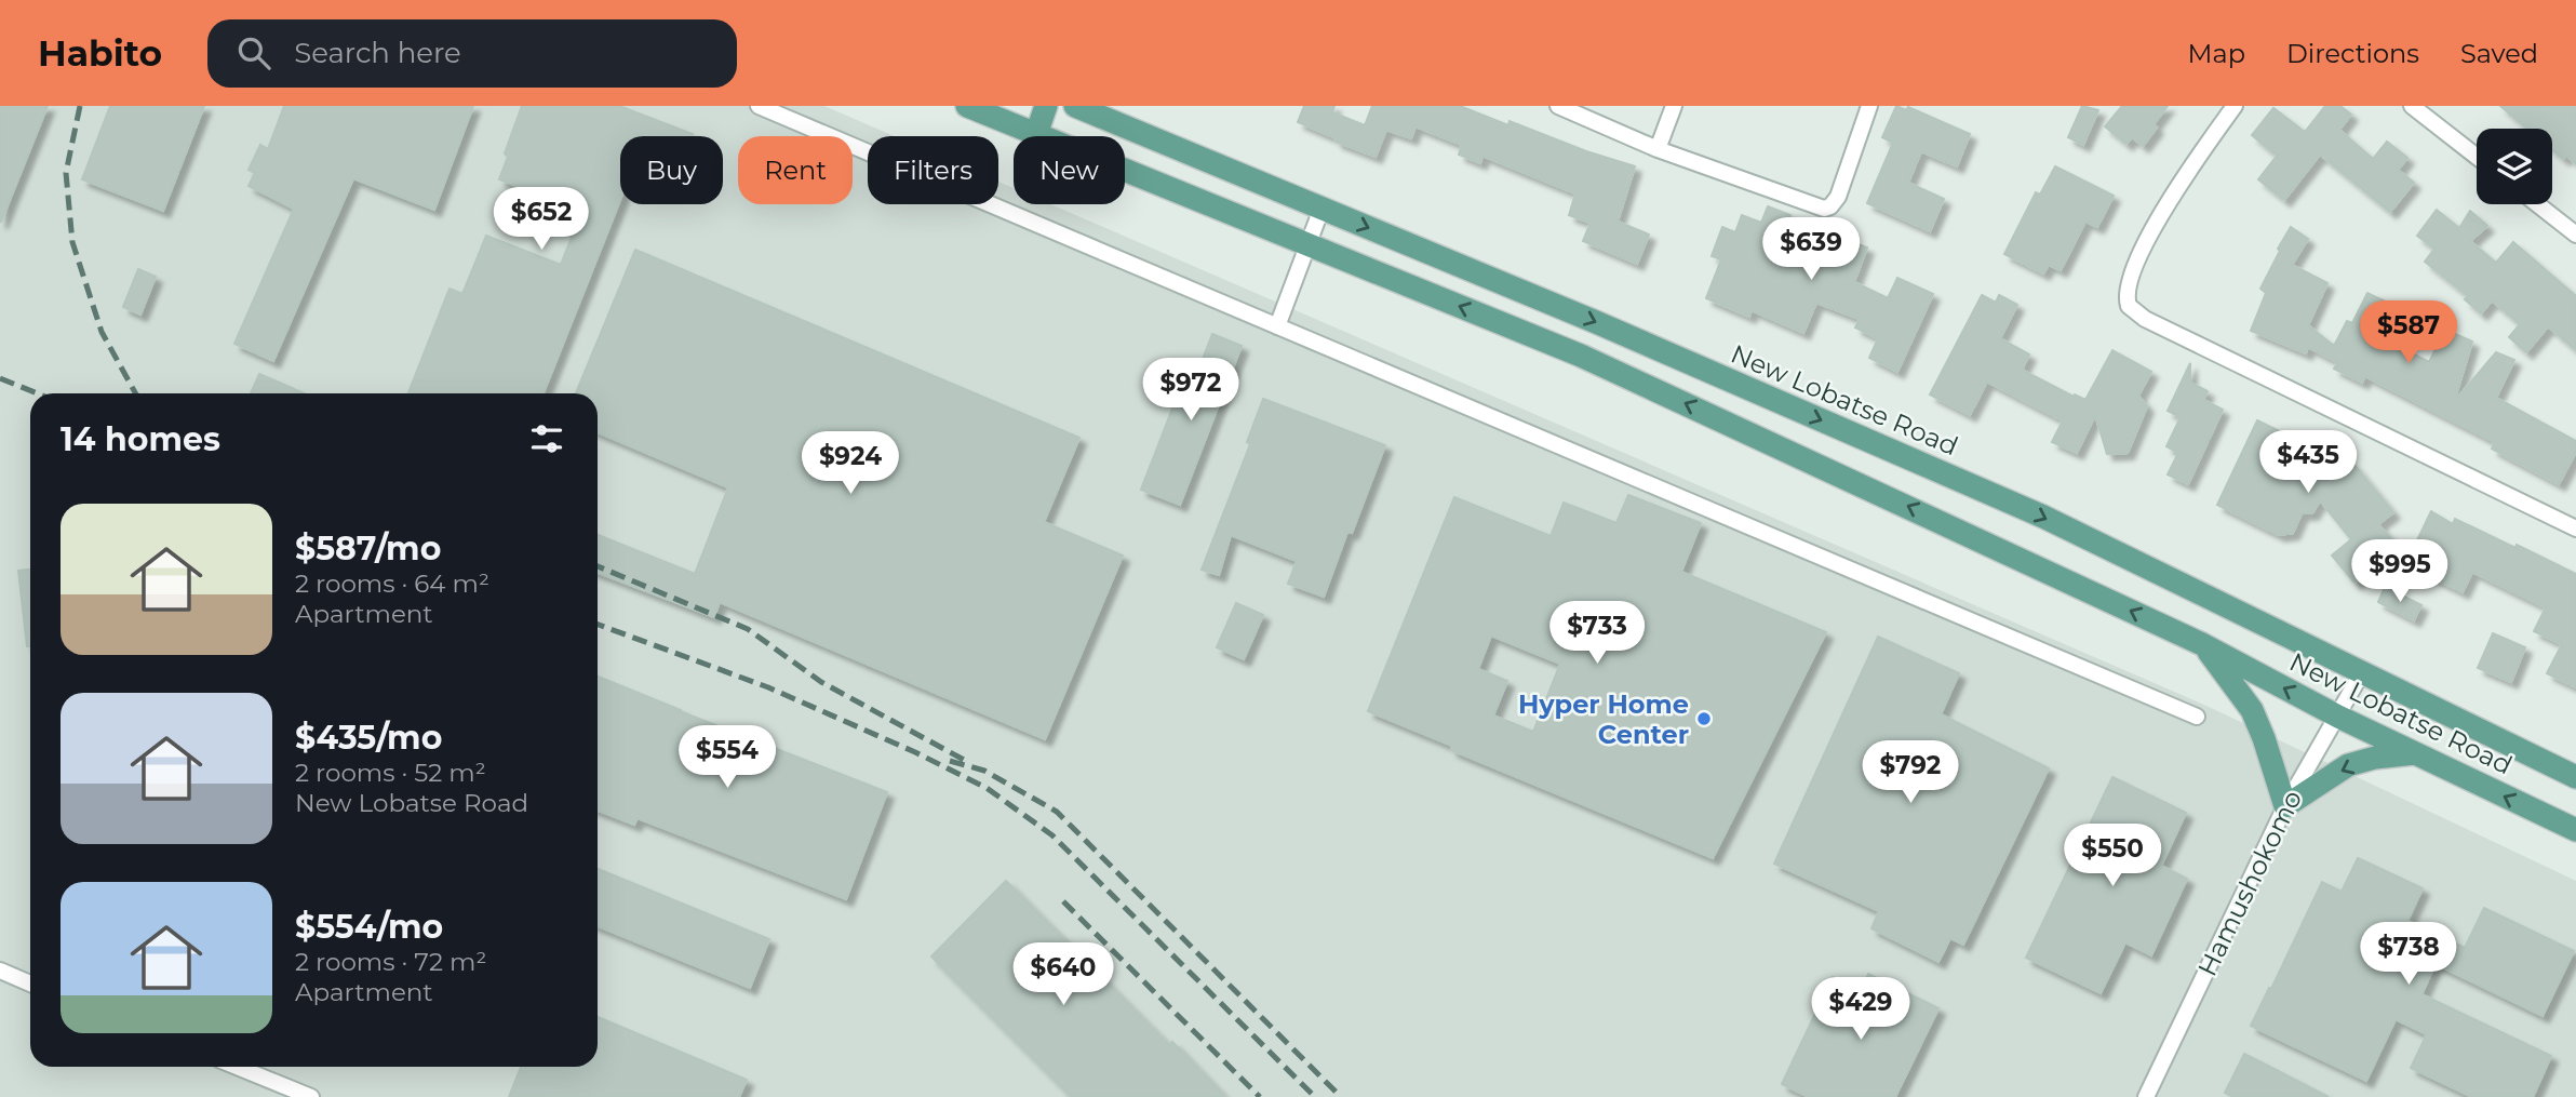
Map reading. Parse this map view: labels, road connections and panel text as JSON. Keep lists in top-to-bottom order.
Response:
{
  "streets": {
    "main road": ["New Lobatse Road"],
    "street": ["Hamushokomo"]
  },
  "crossings": [
    ["New Lobatse Road", "Hamushokomo"]
  ],
  "places": ["Hyper Home Center"],
  "page": {
    "header": "Habito",
    "search": "Search here",
    "nav": ["Map", "Directions", "Saved"],
    "chip": [
      "Buy",
      "Rent",
      "Filters",
      "New"
    ],
    "price": [
      "$652",
      "$639",
      "$587",
      "$972",
      "$435",
      "$924",
      "$995",
      "$733",
      "$554",
      "$792",
      "$550",
      "$738",
      "$640",
      "$429"
    ],
    "heading": "14 homes",
    "list": [
      {
        "name": "$587/mo",
        "note": "2 rooms · 64 m² · Apartment"
      },
      {
        "name": "$435/mo",
        "note": "2 rooms · 52 m² · New Lobatse Road"
      },
      {
        "name": "$554/mo",
        "note": "2 rooms · 72 m² · Apartment"
      }
    ]
  }
}
